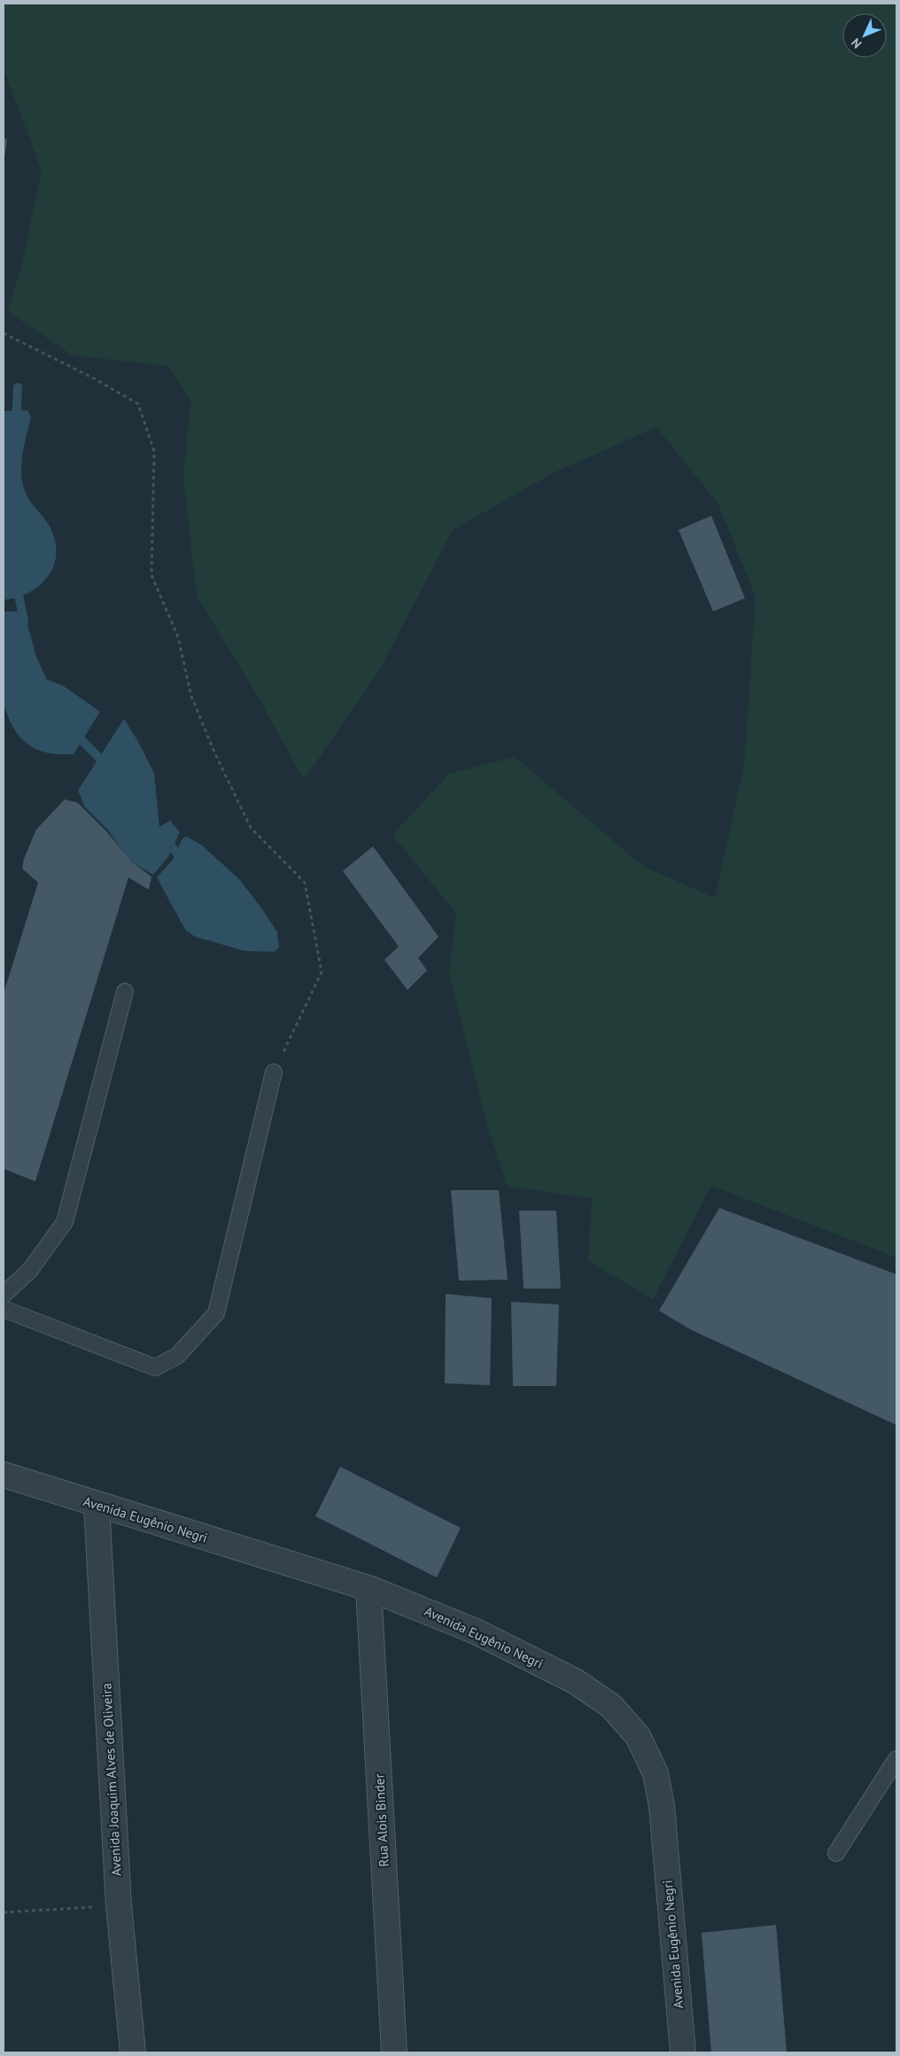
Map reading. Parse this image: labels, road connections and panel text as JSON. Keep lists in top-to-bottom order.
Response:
{
  "streets": {
    "street": ["Avenida Eugênio Negri", "Avenida Joaquim Alves de Oliveira", "Rua Alois Binder"]
  },
  "crossings": [
    ["Avenida Eugênio Negri", "Avenida Joaquim Alves de Oliveira"],
    ["Avenida Eugênio Negri", "Rua Alois Binder"]
  ],
  "north": "bottom left"
}
